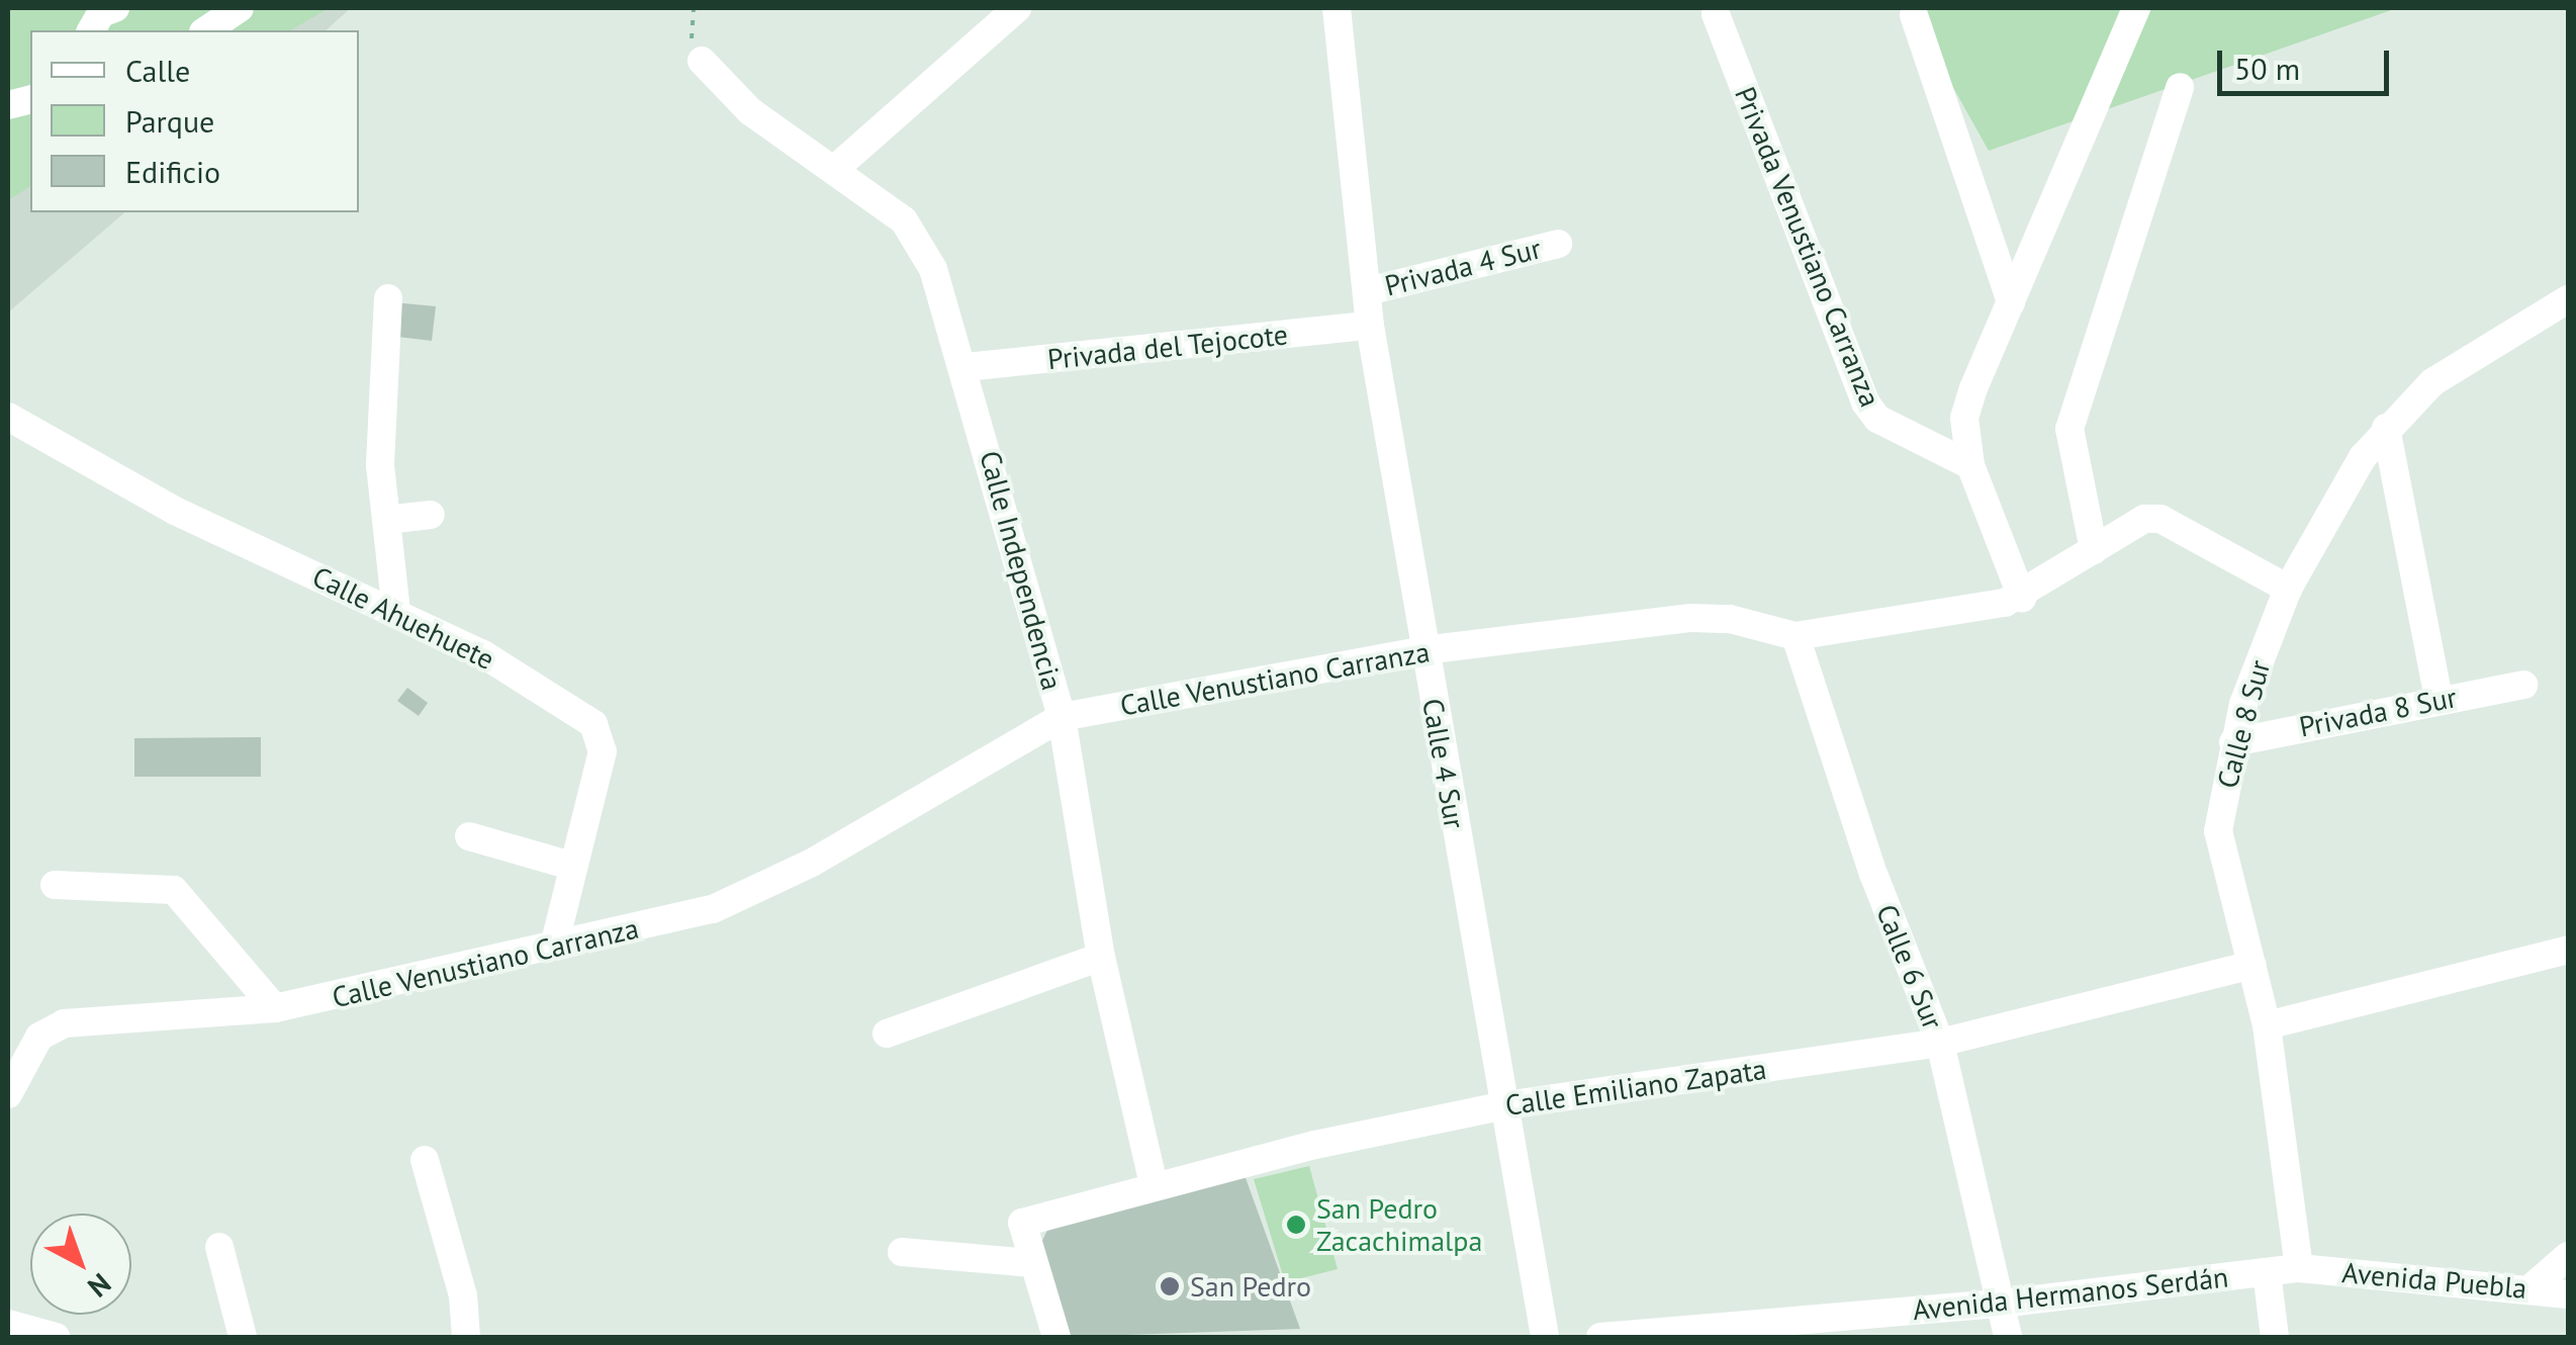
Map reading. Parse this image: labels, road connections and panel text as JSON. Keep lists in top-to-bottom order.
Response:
{
  "streets": {
    "street": [
      "Privada Venustiano Carranza",
      "Privada 4 Sur",
      "Privada del Tejocote",
      "Calle Independencia",
      "Calle Ahuehuete",
      "Calle Venustiano Carranza",
      "Privada 8 Sur",
      "Calle 8 Sur",
      "Calle 4 Sur",
      "Calle 6 Sur",
      "Calle Emiliano Zapata",
      "Avenida Puebla",
      "Avenida Hermanos Serdán"
    ]
  },
  "crossings": [
    ["Privada 4 Sur", "Calle 4 Sur"],
    ["Privada del Tejocote", "Calle Independencia"],
    ["Privada del Tejocote", "Calle 4 Sur"],
    ["Calle Independencia", "Calle Venustiano Carranza"],
    ["Calle Independencia", "Calle Emiliano Zapata"],
    ["Calle Ahuehuete", "Calle Venustiano Carranza"],
    ["Calle Venustiano Carranza", "Calle 8 Sur"],
    ["Calle Venustiano Carranza", "Calle 4 Sur"],
    ["Calle Venustiano Carranza", "Calle 6 Sur"],
    ["Privada 8 Sur", "Calle 8 Sur"],
    ["Calle 8 Sur", "Calle Emiliano Zapata"],
    ["Calle 8 Sur", "Avenida Puebla"],
    ["Calle 8 Sur", "Avenida Hermanos Serdán"],
    ["Calle 4 Sur", "Calle Emiliano Zapata"],
    ["Calle 6 Sur", "Calle Emiliano Zapata"],
    ["Calle 6 Sur", "Avenida Hermanos Serdán"],
    ["Avenida Puebla", "Avenida Hermanos Serdán"]
  ],
  "places": ["San Pedro Zacachimalpa", "San Pedro"],
  "legend": ["Calle", "Parque", "Edificio"],
  "scale_bar": "50 m",
  "north": "bottom right"
}
